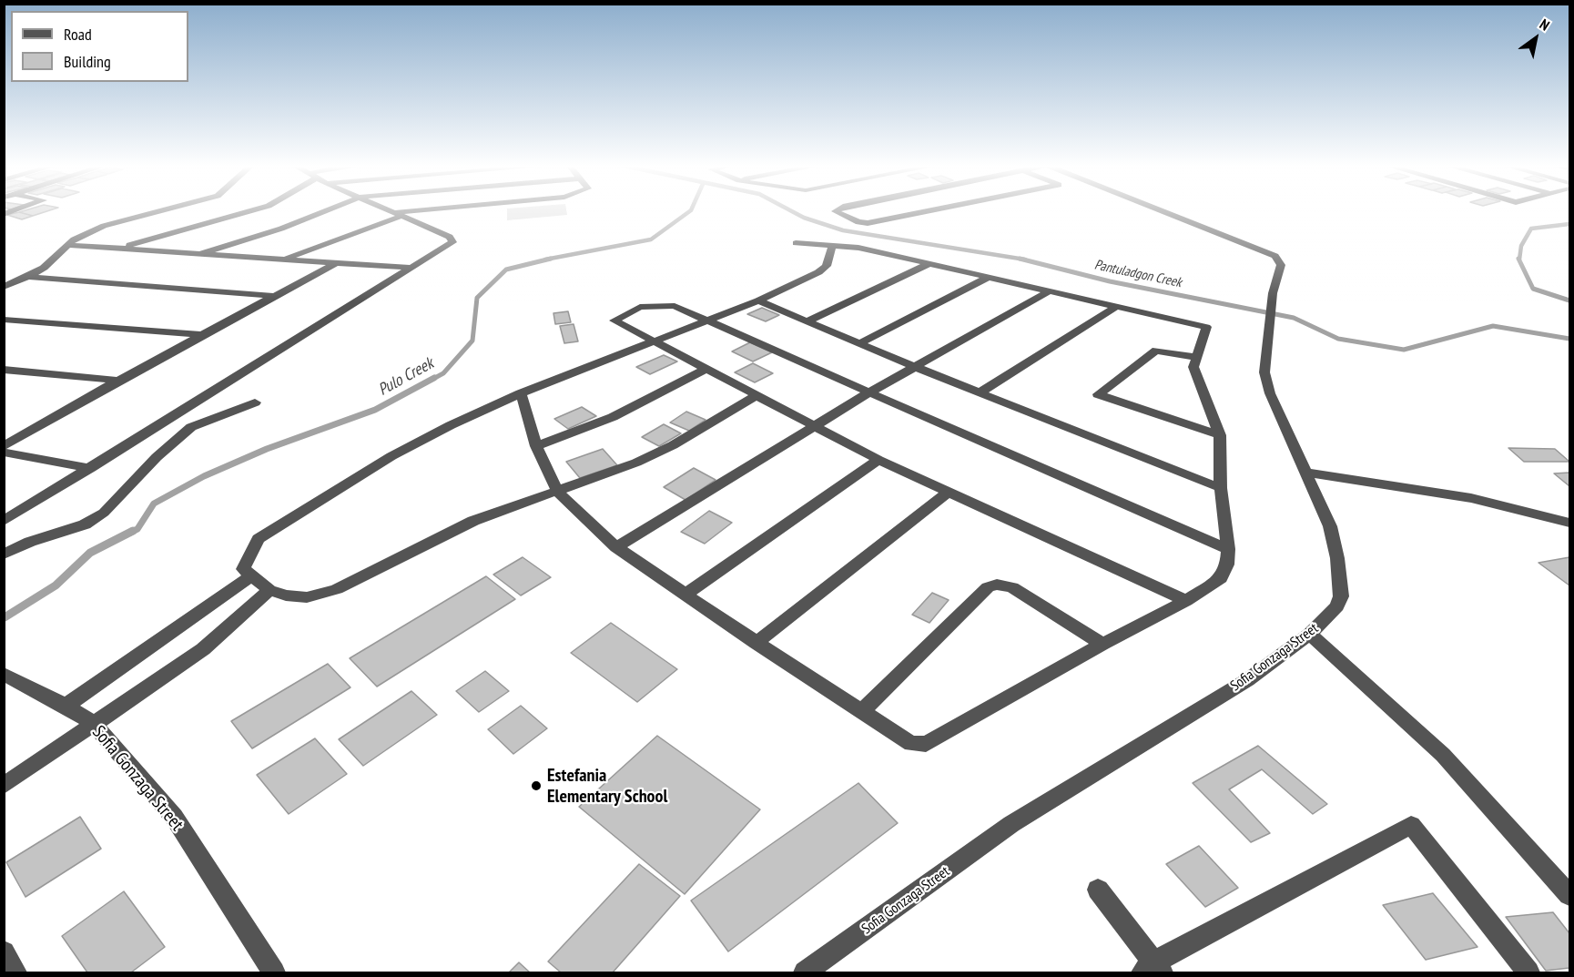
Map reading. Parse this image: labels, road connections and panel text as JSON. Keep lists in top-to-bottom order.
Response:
{
  "streets": {
    "street": ["Sofia Gonzaga Street"]
  },
  "water": ["Pantuladgon Creek", "Pulo Creek"],
  "places": ["Estefania Elementary School"],
  "legend": ["Road", "Building"],
  "north": "top right"
}
